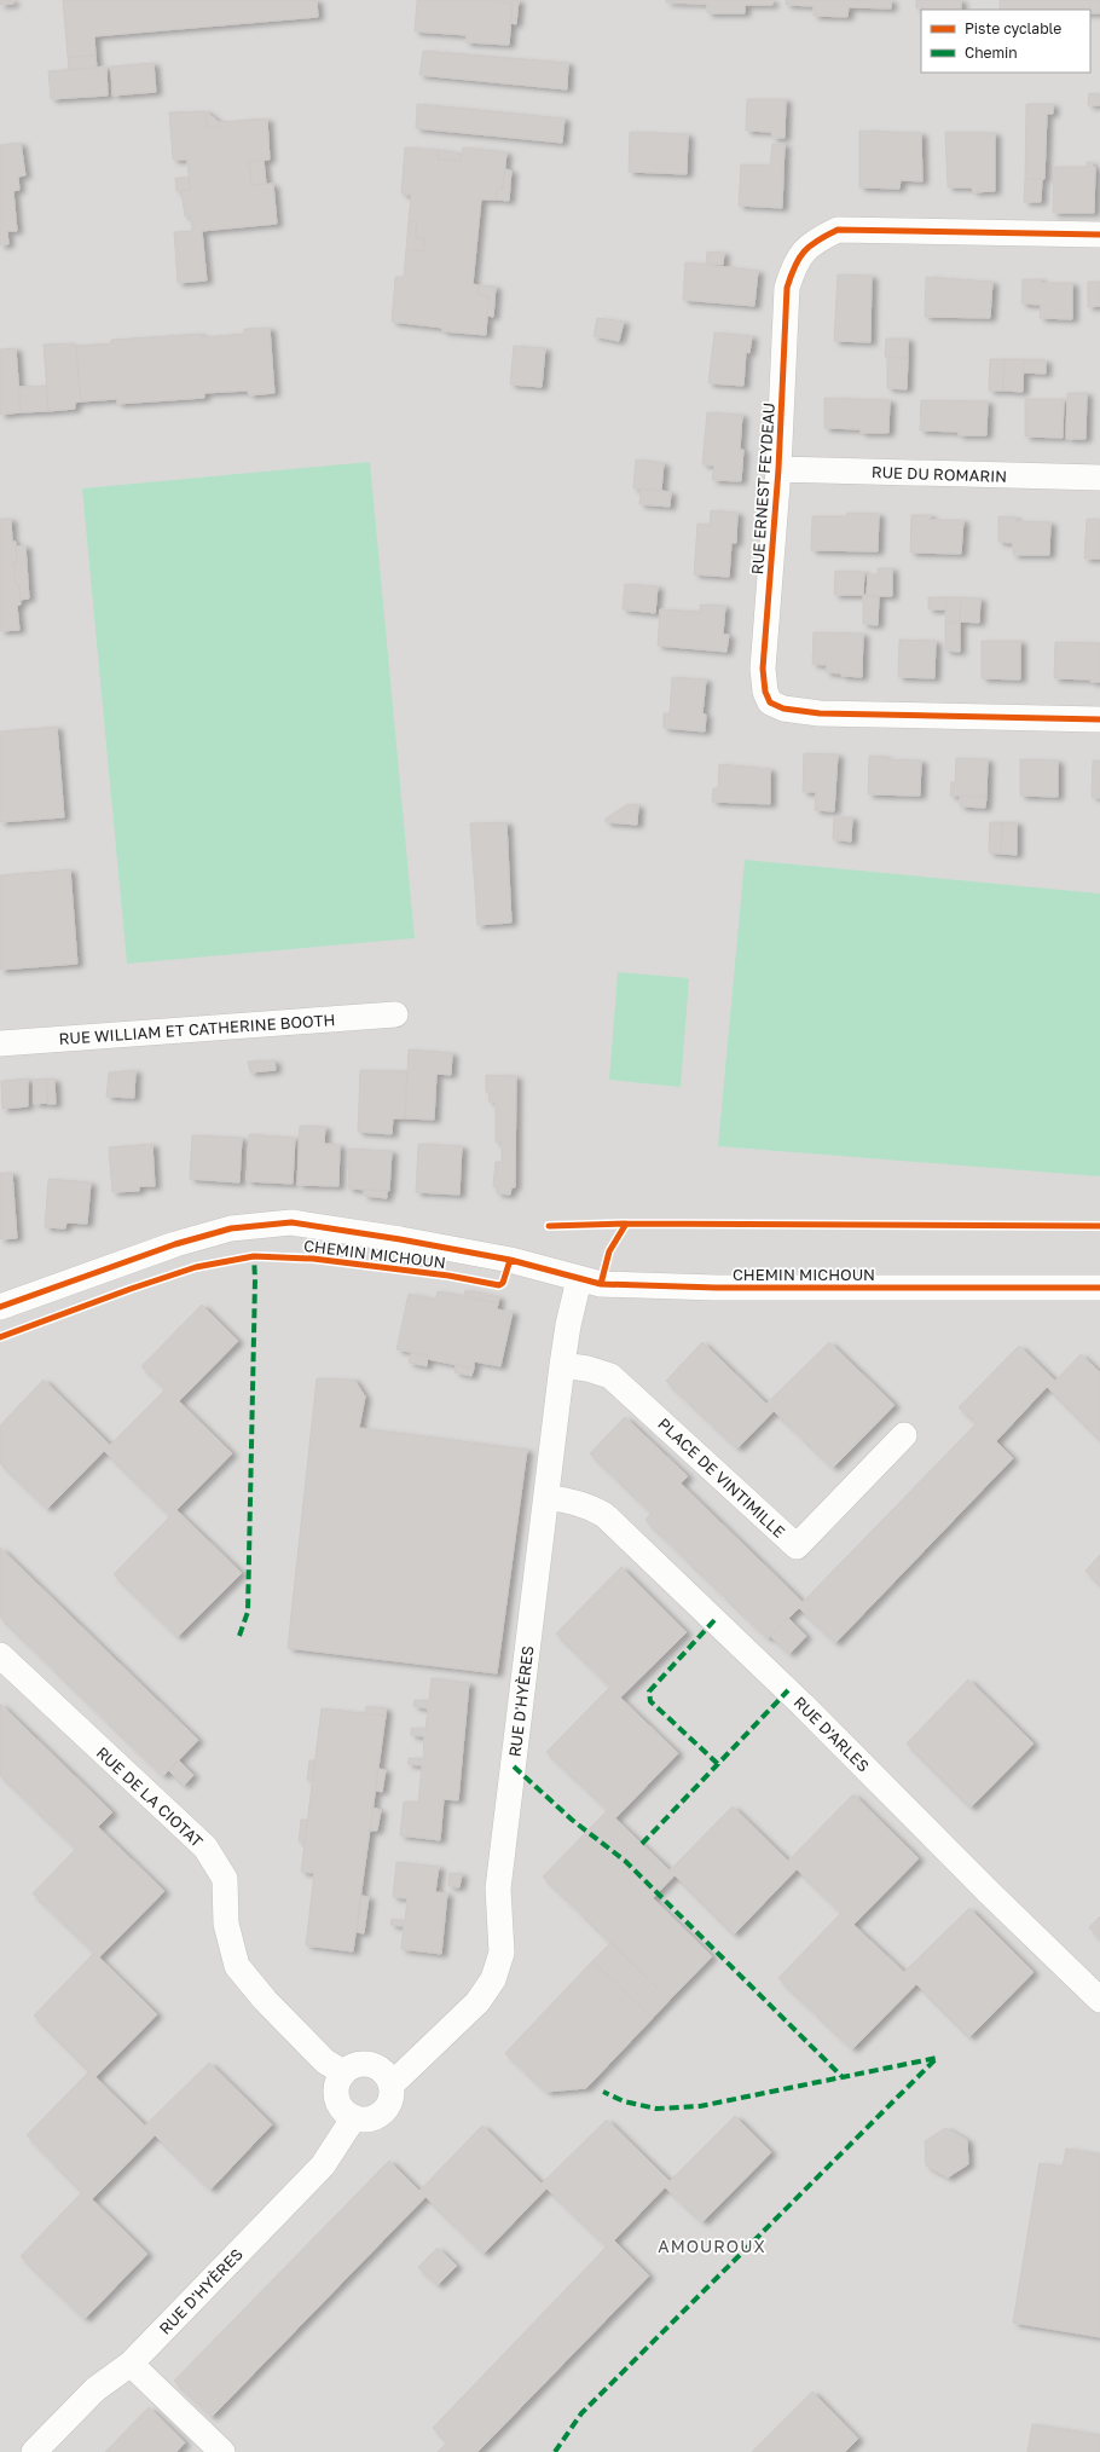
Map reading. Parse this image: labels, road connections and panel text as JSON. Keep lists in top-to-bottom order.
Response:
{
  "streets": {
    "street": [
      "RUE DU ROMARIN",
      "RUE ERNEST FEYDEAU",
      "RUE WILLIAM ET CATHERINE BOOTH",
      "CHEMIN MICHOUN",
      "PLACE DE VINTIMILLE",
      "RUE D'HYÈRES",
      "RUE D'ARLES",
      "RUE DE LA CIOTAT"
    ]
  },
  "crossings": [
    ["RUE DU ROMARIN", "RUE ERNEST FEYDEAU"],
    ["CHEMIN MICHOUN", "RUE D'HYÈRES"],
    ["PLACE DE VINTIMILLE", "RUE D'HYÈRES"],
    ["RUE D'HYÈRES", "RUE D'ARLES"],
    ["RUE D'HYÈRES", "RUE DE LA CIOTAT"]
  ],
  "districts": ["AMOUROUX"],
  "legend": ["Piste cyclable", "Chemin"]
}
